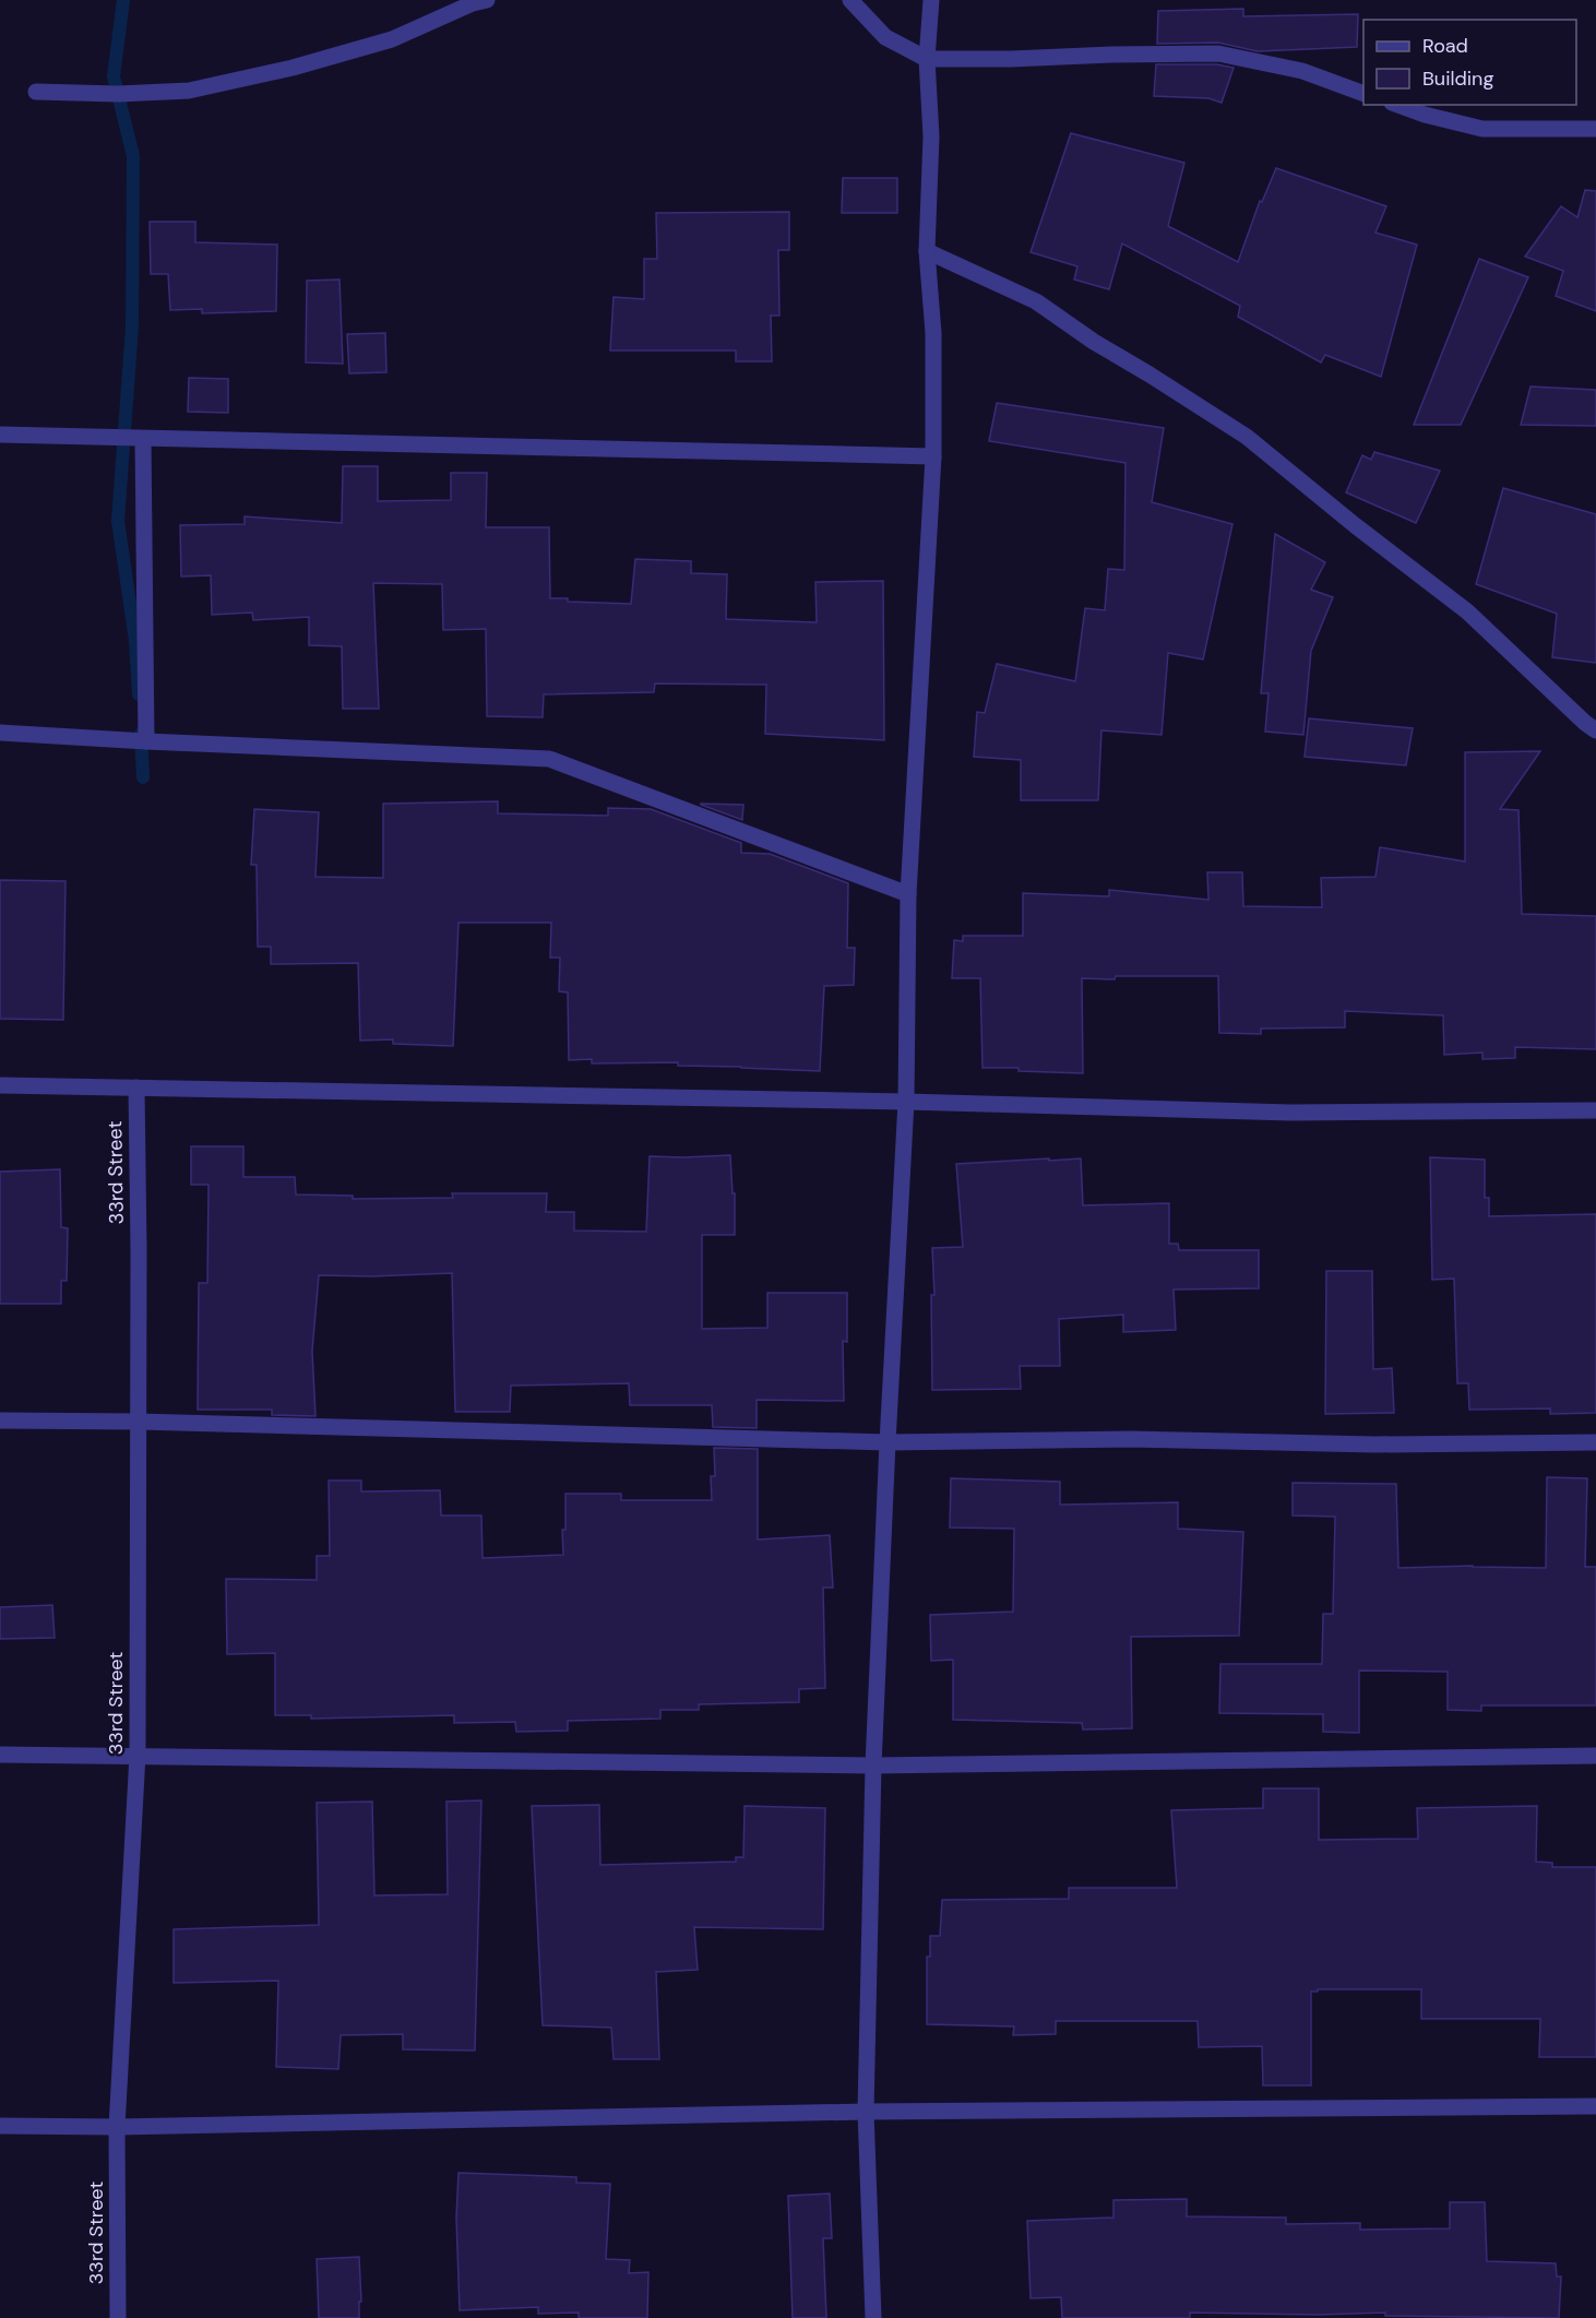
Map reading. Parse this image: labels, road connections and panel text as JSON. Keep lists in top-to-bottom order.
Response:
{
  "streets": {
    "street": ["33rd Street"]
  },
  "legend": ["Road", "Building"]
}
